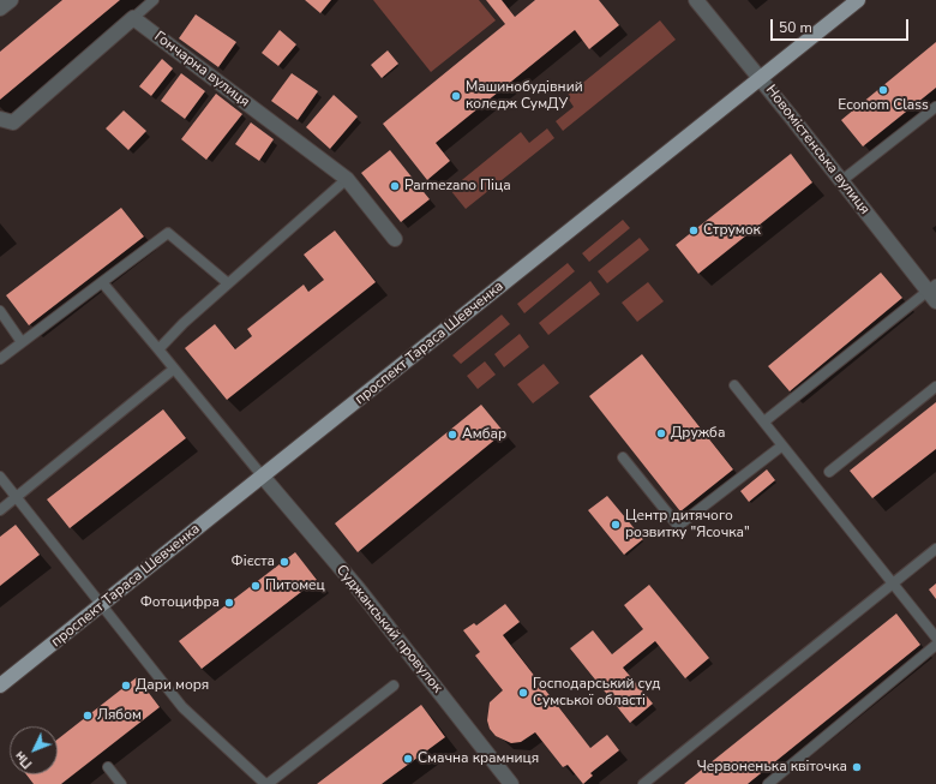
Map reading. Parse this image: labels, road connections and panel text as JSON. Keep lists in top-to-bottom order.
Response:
{
  "streets": {
    "main road": ["проспект Тараса Шевченка"],
    "street": ["Гончарна вулиця", "Новомістенська вулиця", "Суджанський провулок"]
  },
  "crossings": [
    ["Новомістенська вулиця", "проспект Тараса Шевченка"],
    ["проспект Тараса Шевченка", "Суджанський провулок"]
  ],
  "places": [
    "Econom Class",
    "Машинобудівний коледж СумДУ",
    "Parmezano Піца",
    "Струмок",
    "Дружба",
    "Амбар",
    "Центр дитячого розвитку \"Ясочка\"",
    "Фієста",
    "Питомец",
    "Фотоцифра",
    "Дари моря",
    "Господарський суд Сумської області",
    "Лябом",
    "Смачна крамниця",
    "Червоненька квіточка"
  ],
  "scale_bar": "50 m",
  "north": "bottom left"
}
